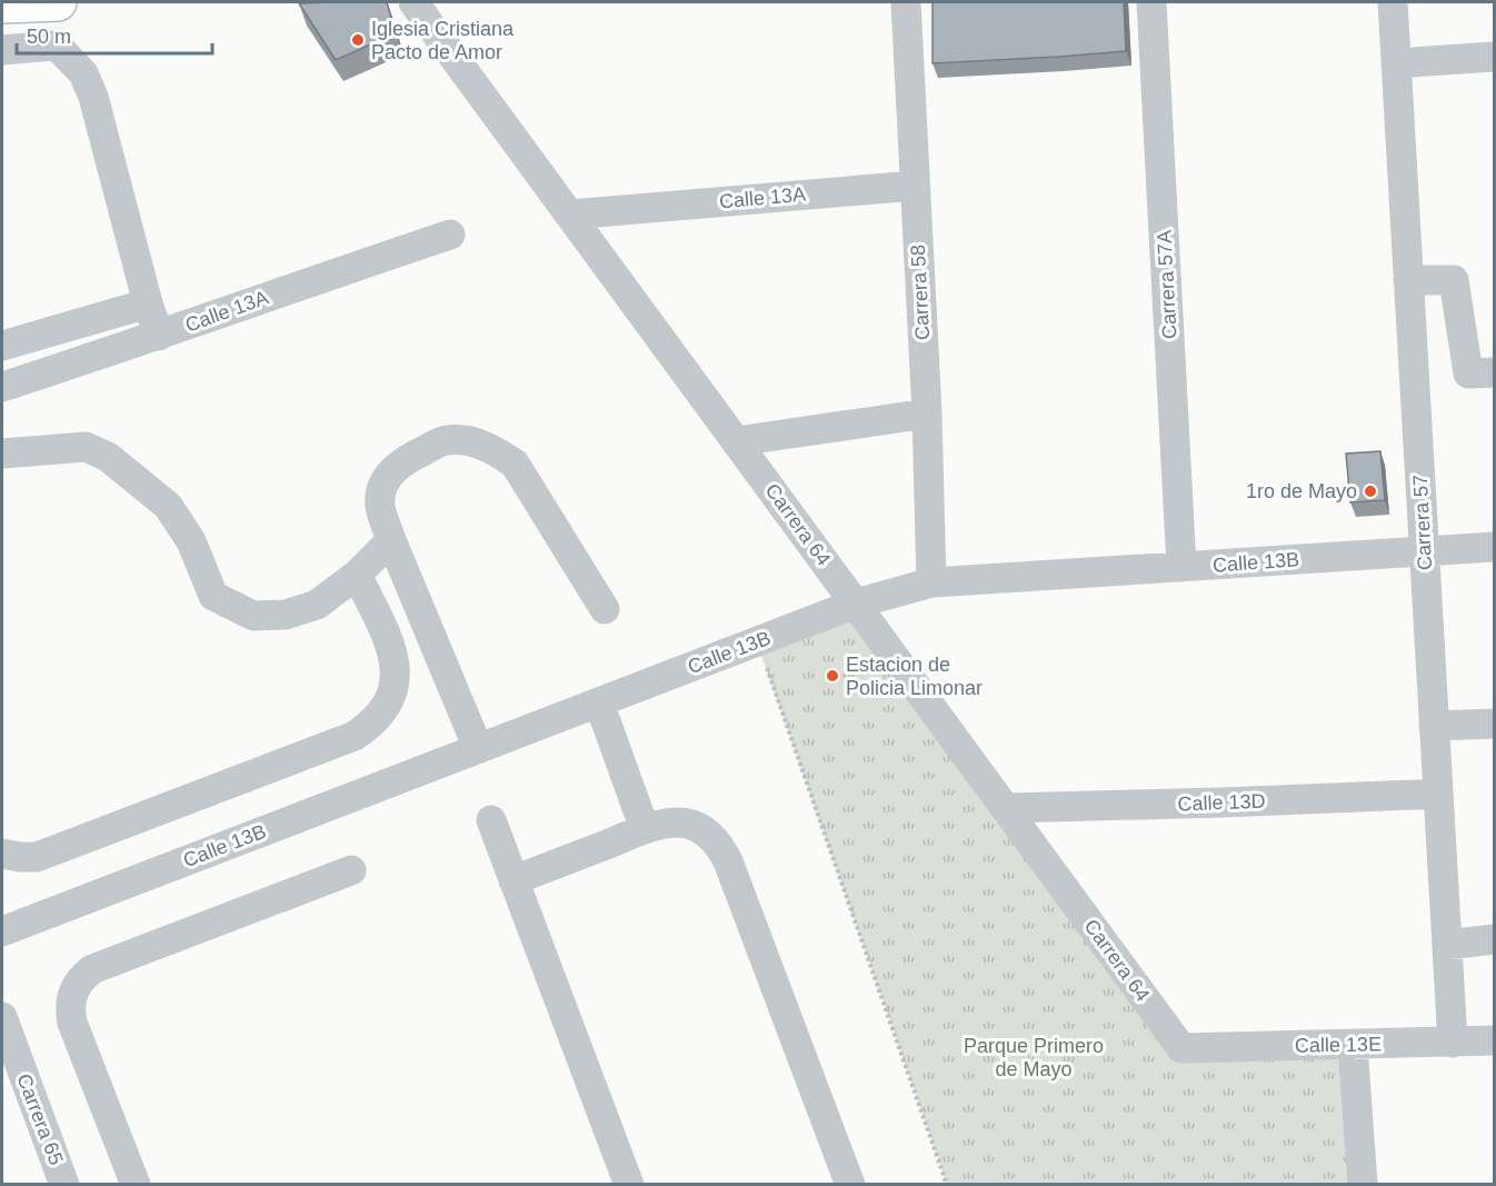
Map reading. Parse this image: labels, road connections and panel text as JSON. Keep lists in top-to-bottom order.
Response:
{
  "streets": {
    "street": [
      "Calle 13A",
      "Carrera 57A",
      "Carrera 58",
      "Carrera 57",
      "Carrera 64",
      "Calle 13B",
      "Calle 13D",
      "Calle 13E",
      "Carrera 65"
    ]
  },
  "crossings": [
    ["Calle 13A", "Carrera 58"],
    ["Calle 13A", "Carrera 64"],
    ["Carrera 57A", "Calle 13B"],
    ["Carrera 58", "Calle 13B"],
    ["Carrera 57", "Calle 13B"],
    ["Carrera 57", "Calle 13D"],
    ["Carrera 57", "Calle 13E"],
    ["Carrera 64", "Calle 13B"],
    ["Carrera 64", "Calle 13D"],
    ["Carrera 64", "Calle 13E"]
  ],
  "parks": ["Parque Primero de Mayo"],
  "places": ["Iglesia Cristiana Pacto de Amor", "1ro de Mayo", "Estacion de Policia Limonar"],
  "scale_bar": "50 m"
}
